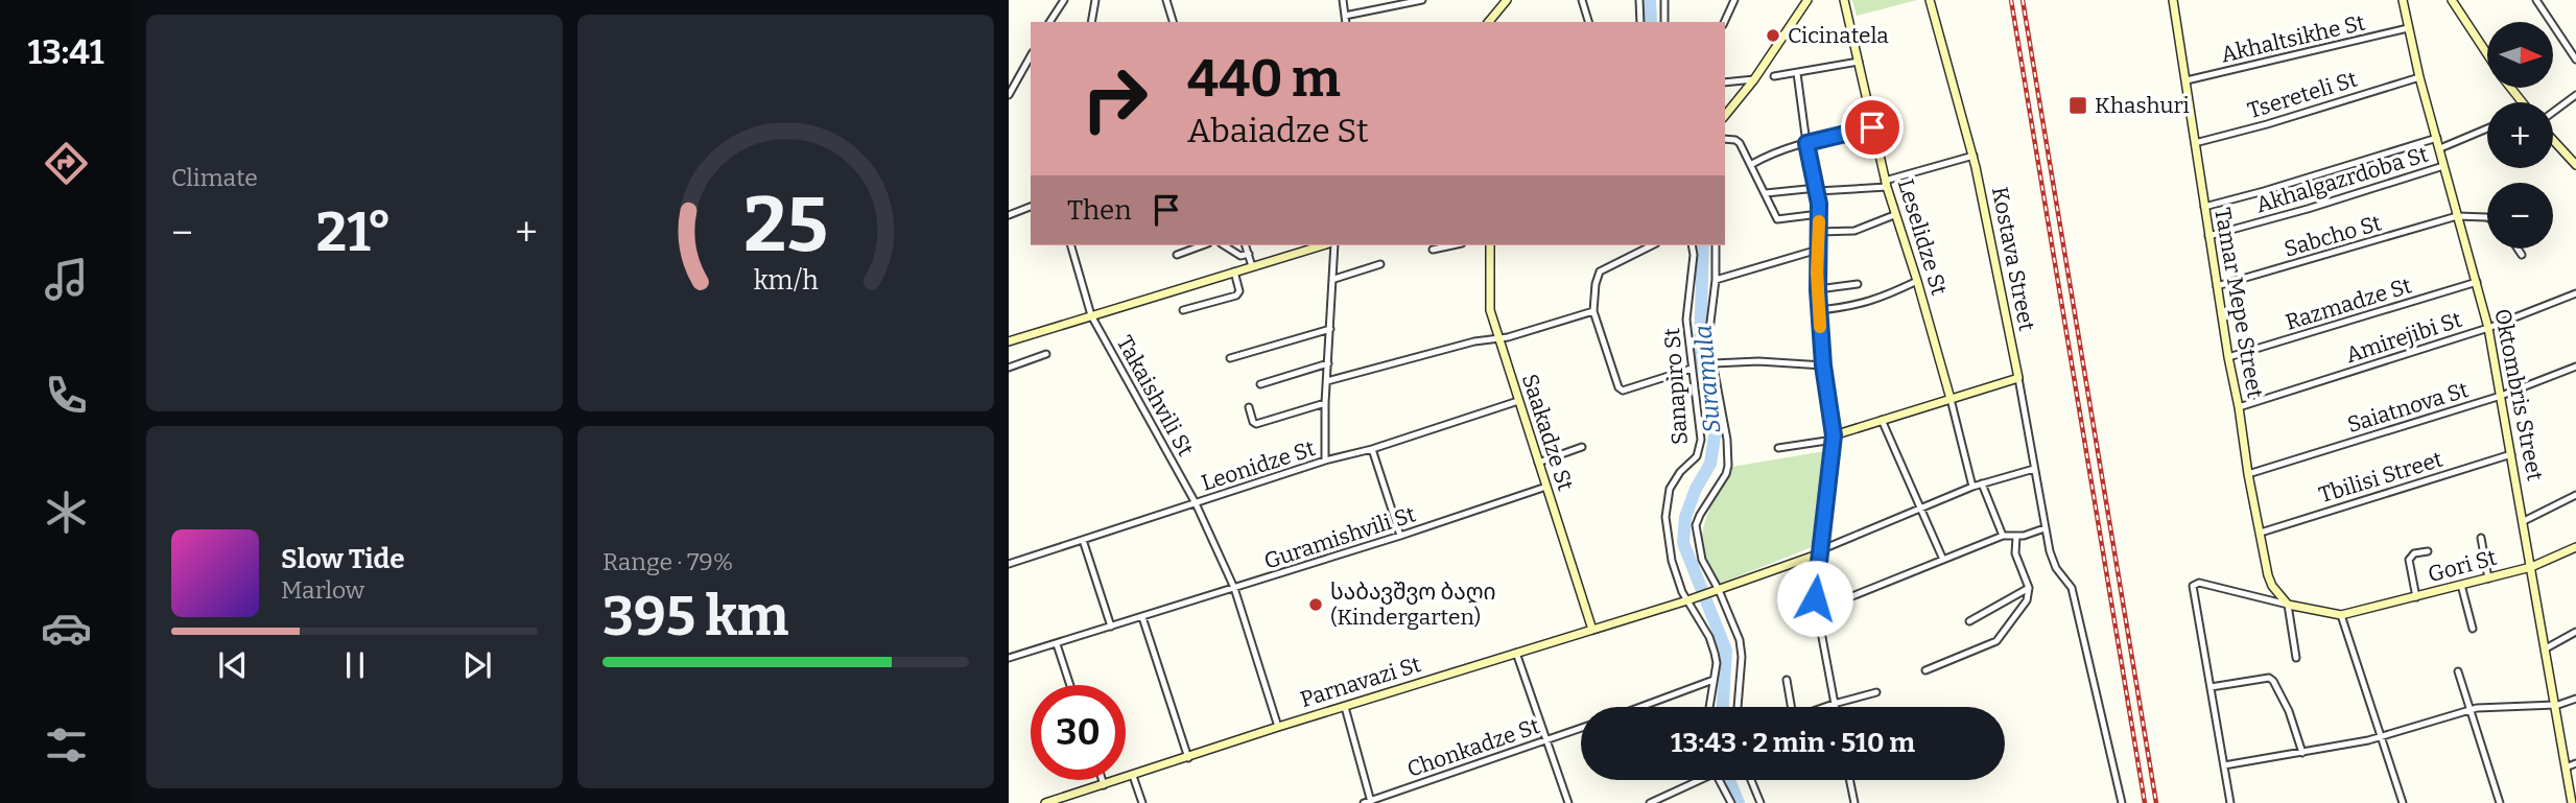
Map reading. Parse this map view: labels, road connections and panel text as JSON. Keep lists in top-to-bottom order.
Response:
{
  "streets": {
    "street": [
      "Akhaltsikhe St",
      "Tsereteli St",
      "Akhalgazrdoba St",
      "Sabcho St",
      "Leselidze St",
      "Kostava Street",
      "Tamar Mepe Street",
      "Razmadze St",
      "Amirejibi St",
      "Sanapiro St",
      "Oktombris Street",
      "Takaishvili St",
      "Saiatnova St",
      "Saakadze St",
      "Leonidze St",
      "Tbilisi Street",
      "Guramishvili St",
      "Gori St",
      "Parnavazi St",
      "Chonkadze St"
    ]
  },
  "crossings": [
    ["Akhaltsikhe St", "Tamar Mepe Street"],
    ["Akhaltsikhe St", "Oktombris Street"],
    ["Tsereteli St", "Tamar Mepe Street"],
    ["Tsereteli St", "Oktombris Street"],
    ["Akhalgazrdoba St", "Tamar Mepe Street"],
    ["Akhalgazrdoba St", "Oktombris Street"],
    ["Sabcho St", "Tamar Mepe Street"],
    ["Sabcho St", "Oktombris Street"],
    ["Tamar Mepe Street", "Razmadze St"],
    ["Tamar Mepe Street", "Amirejibi St"],
    ["Tamar Mepe Street", "Saiatnova St"],
    ["Tamar Mepe Street", "Tbilisi Street"],
    ["Tamar Mepe Street", "Gori St"],
    ["Razmadze St", "Oktombris Street"],
    ["Amirejibi St", "Oktombris Street"],
    ["Sanapiro St", "Parnavazi St"],
    ["Oktombris Street", "Saiatnova St"],
    ["Oktombris Street", "Tbilisi Street"],
    ["Oktombris Street", "Gori St"],
    ["Takaishvili St", "Leonidze St"],
    ["Takaishvili St", "Guramishvili St"],
    ["Takaishvili St", "Parnavazi St"],
    ["Saakadze St", "Leonidze St"],
    ["Saakadze St", "Guramishvili St"],
    ["Saakadze St", "Parnavazi St"]
  ],
  "water": ["Suramula"],
  "places": {
    "other": ["Cicinatela", "საბავშვო ბაღი (Kindergarten)"],
    "transit": ["Khashuri"]
  },
  "north": "right",
  "page": {
    "tabs": "13:41",
    "tile": [
      "Climate",
      ["Range · 79%", "395 km"]
    ],
    "map_buttons": ["+", "−"],
    "turn": ["440 m", "Abaiadze St"],
    "then": "Then",
    "heat": ["−", "21°", "+"],
    "song": ["Slow Tide", "Marlow"],
    "limit": "30",
    "trip": "13:43 · 2 min · 510 m",
    "gauge": ["25", "km/h"]
  }
}
